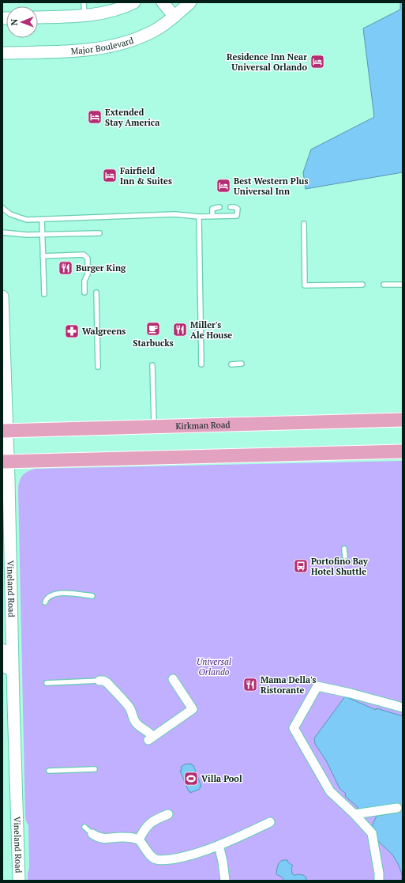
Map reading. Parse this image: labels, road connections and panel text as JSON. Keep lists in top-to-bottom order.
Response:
{
  "streets": {
    "main road": ["Major Boulevard", "Kirkman Road", "Vineland Road"]
  },
  "crossings": [
    ["Kirkman Road", "Vineland Road"]
  ],
  "parks": ["Universal Orlando"],
  "places": {
    "hotel": [
      "Residence Inn Near Universal Orlando",
      "Extended Stay America",
      "Fairfield Inn & Suites",
      "Best Western Plus Universal Inn"
    ],
    "restaurant": ["Burger King", "Miller's Ale House", "Mama Della's Ristorante"],
    "cafe": ["Starbucks"],
    "pharmacy": ["Walgreens"],
    "bus stop": ["Portofino Bay Hotel Shuttle"],
    "sports": ["Villa Pool"]
  },
  "north": "left"
}
